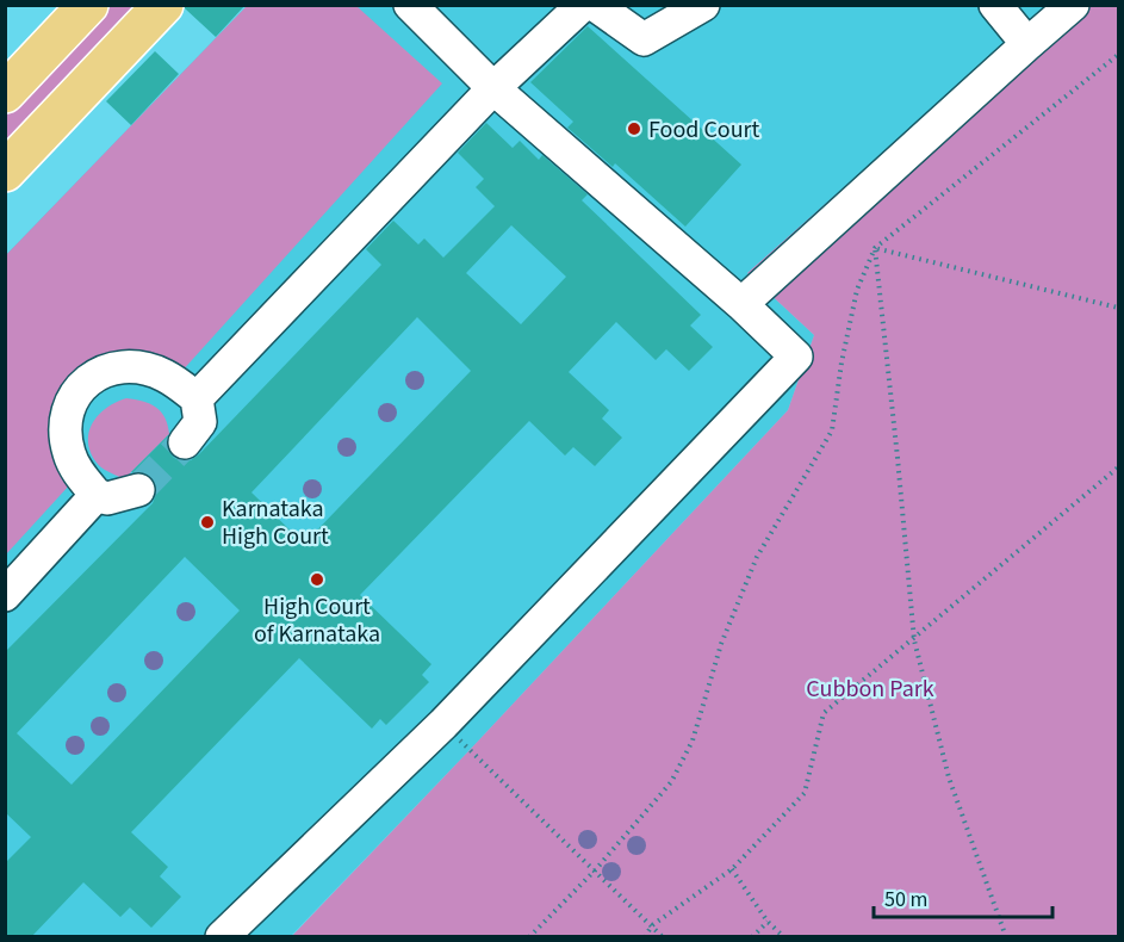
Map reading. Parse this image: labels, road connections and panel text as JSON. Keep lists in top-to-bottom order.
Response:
{
  "parks": ["Cubbon Park"],
  "places": ["Food Court", "Karnataka High Court", "High Court of Karnataka"],
  "scale_bar": "50 m"
}
